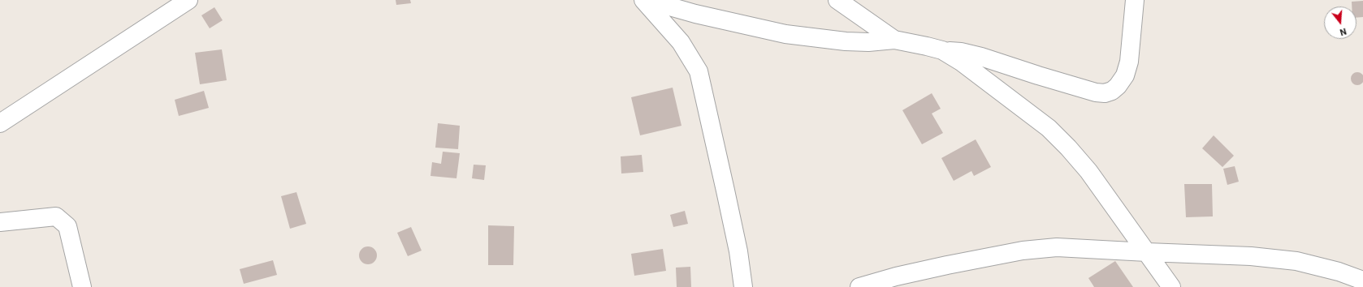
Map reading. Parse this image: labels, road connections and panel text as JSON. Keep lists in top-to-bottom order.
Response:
{
  "north": "bottom"
}
